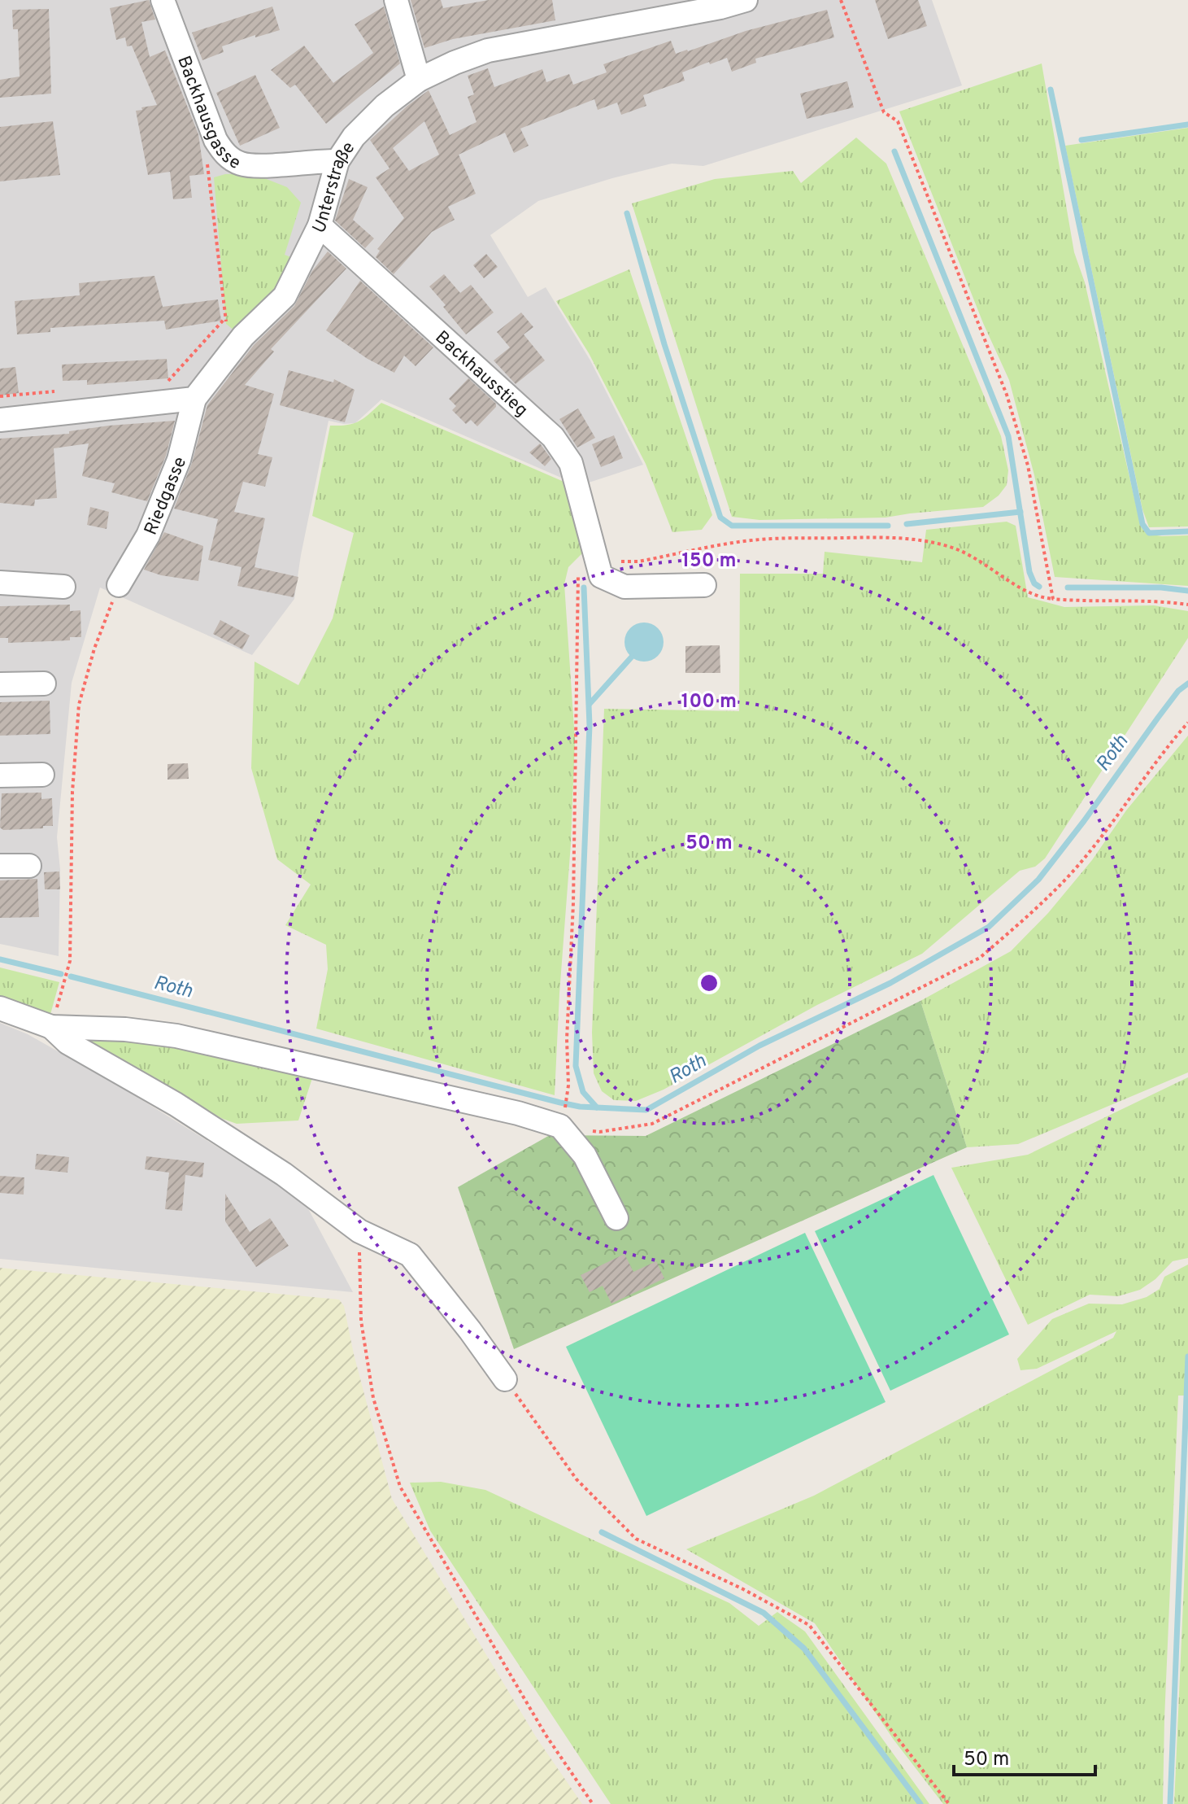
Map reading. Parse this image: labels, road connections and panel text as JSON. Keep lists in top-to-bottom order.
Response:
{
  "streets": {
    "street": [
      "Backhausgasse",
      "Unterstraße",
      "Backhausstieg",
      "Riedgasse"
    ]
  },
  "crossings": [
    ["Backhausgasse", "Unterstraße"],
    ["Unterstraße", "Backhausstieg"],
    ["Unterstraße", "Riedgasse"]
  ],
  "water": ["Roth"],
  "scale_bar": "50 m",
  "rings": ["150 m", "100 m", "50 m"]
}
